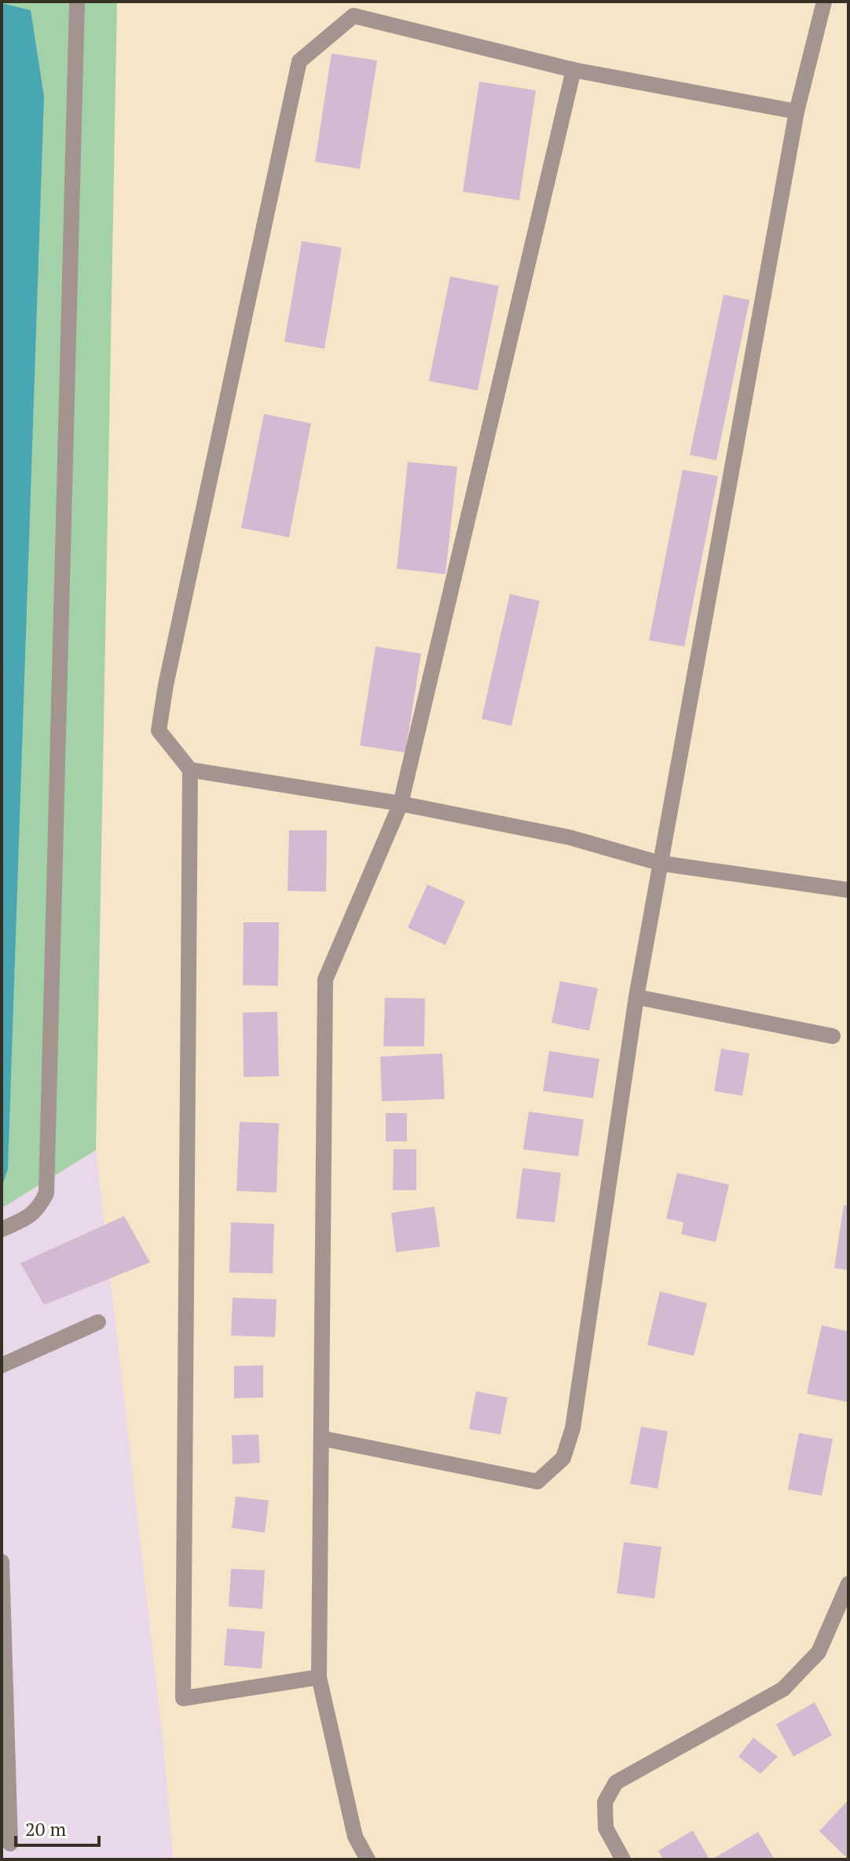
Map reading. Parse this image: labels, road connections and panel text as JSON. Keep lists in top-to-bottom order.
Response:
{
  "scale_bar": "20 m"
}
